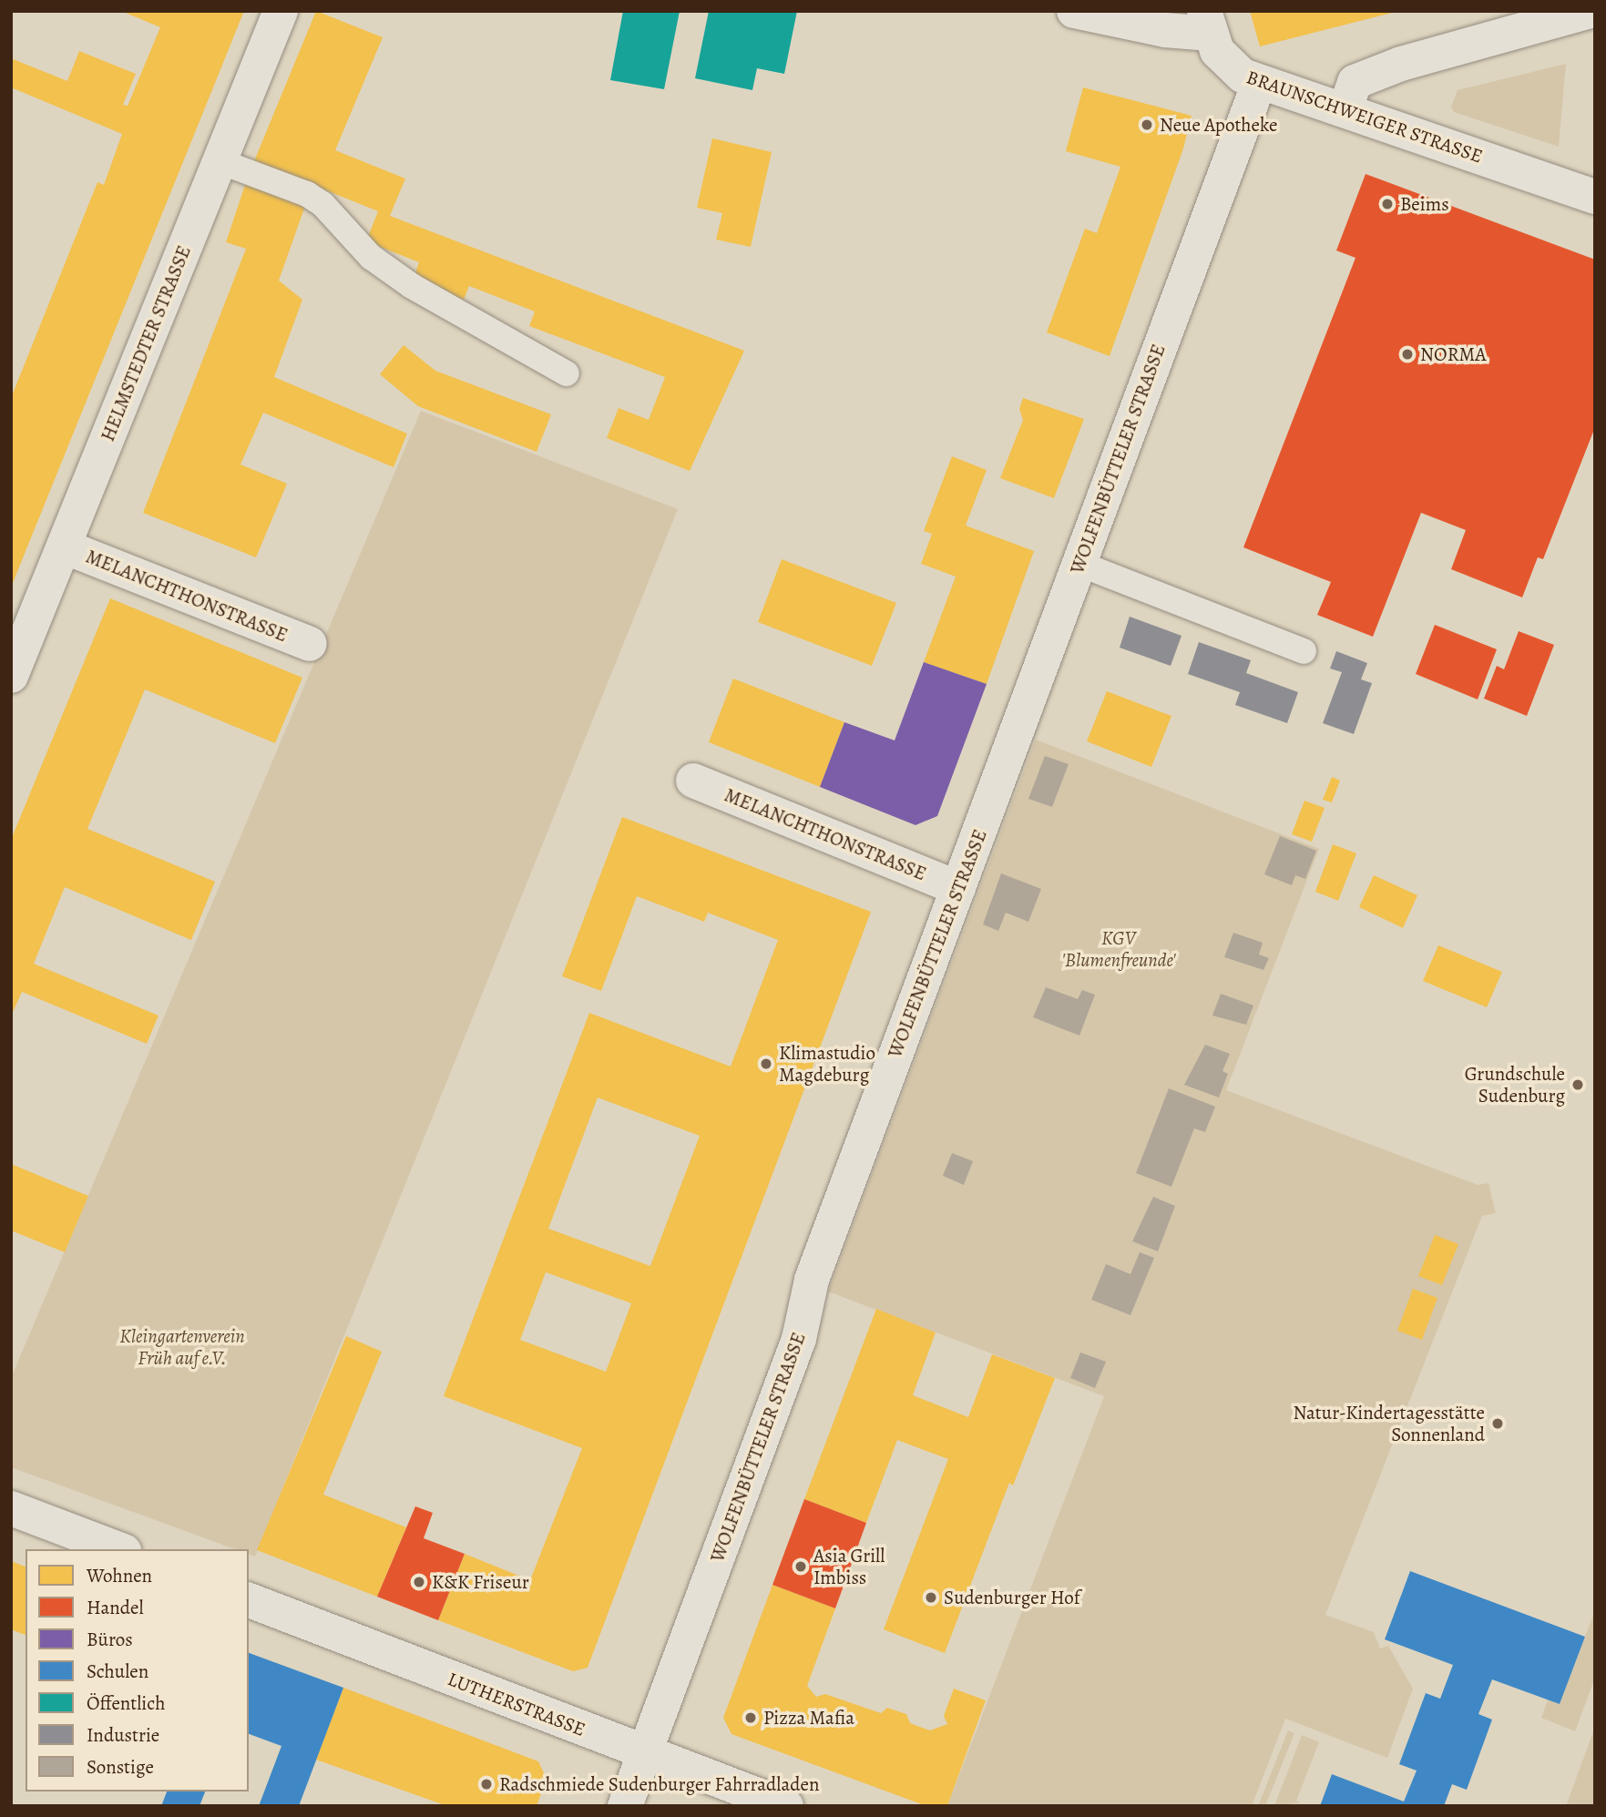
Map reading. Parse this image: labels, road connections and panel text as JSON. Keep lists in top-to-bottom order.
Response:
{
  "streets": {
    "street": [
      "BRAUNSCHWEIGER STRASSE",
      "HELMSTEDTER STRASSE",
      "WOLFENBÜTTELER STRASSE",
      "MELANCHTHONSTRASSE",
      "LUTHERSTRASSE"
    ]
  },
  "crossings": [
    ["BRAUNSCHWEIGER STRASSE", "WOLFENBÜTTELER STRASSE"],
    ["HELMSTEDTER STRASSE", "MELANCHTHONSTRASSE"],
    ["WOLFENBÜTTELER STRASSE", "MELANCHTHONSTRASSE"],
    ["WOLFENBÜTTELER STRASSE", "LUTHERSTRASSE"]
  ],
  "parks": ["KGV 'Blumenfreunde'", "Kleingartenverein Früh auf e.V."],
  "places": [
    "Neue Apotheke",
    "Beims",
    "NORMA",
    "Klimastudio Magdeburg",
    "Grundschule Sudenburg",
    "Natur-Kindertagesstätte Sonnenland",
    "Asia Grill Imbiss",
    "K&K Friseur",
    "Sudenburger Hof",
    "Pizza Mafia",
    "Radschmiede Sudenburger Fahrradladen"
  ],
  "legend": [
    "Wohnen",
    "Handel",
    "Büros",
    "Schulen",
    "Öffentlich",
    "Industrie",
    "Sonstige"
  ]
}
